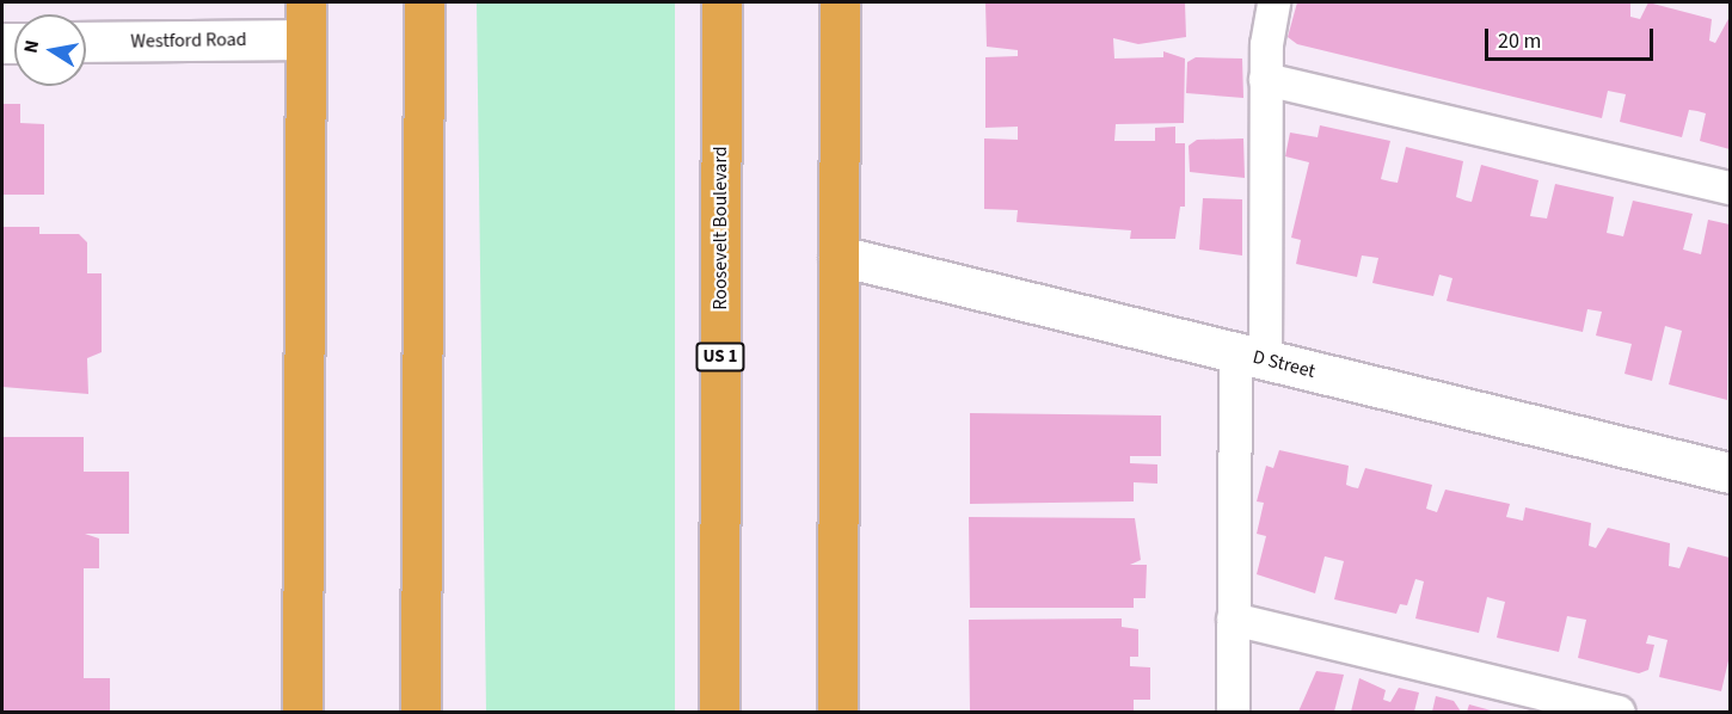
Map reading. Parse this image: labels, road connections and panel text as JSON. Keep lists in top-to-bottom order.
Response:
{
  "streets": {
    "highway": ["Roosevelt Boulevard", "US 1"],
    "street": ["Westford Road", "D Street"]
  },
  "scale_bar": "20 m",
  "north": "left"
}
